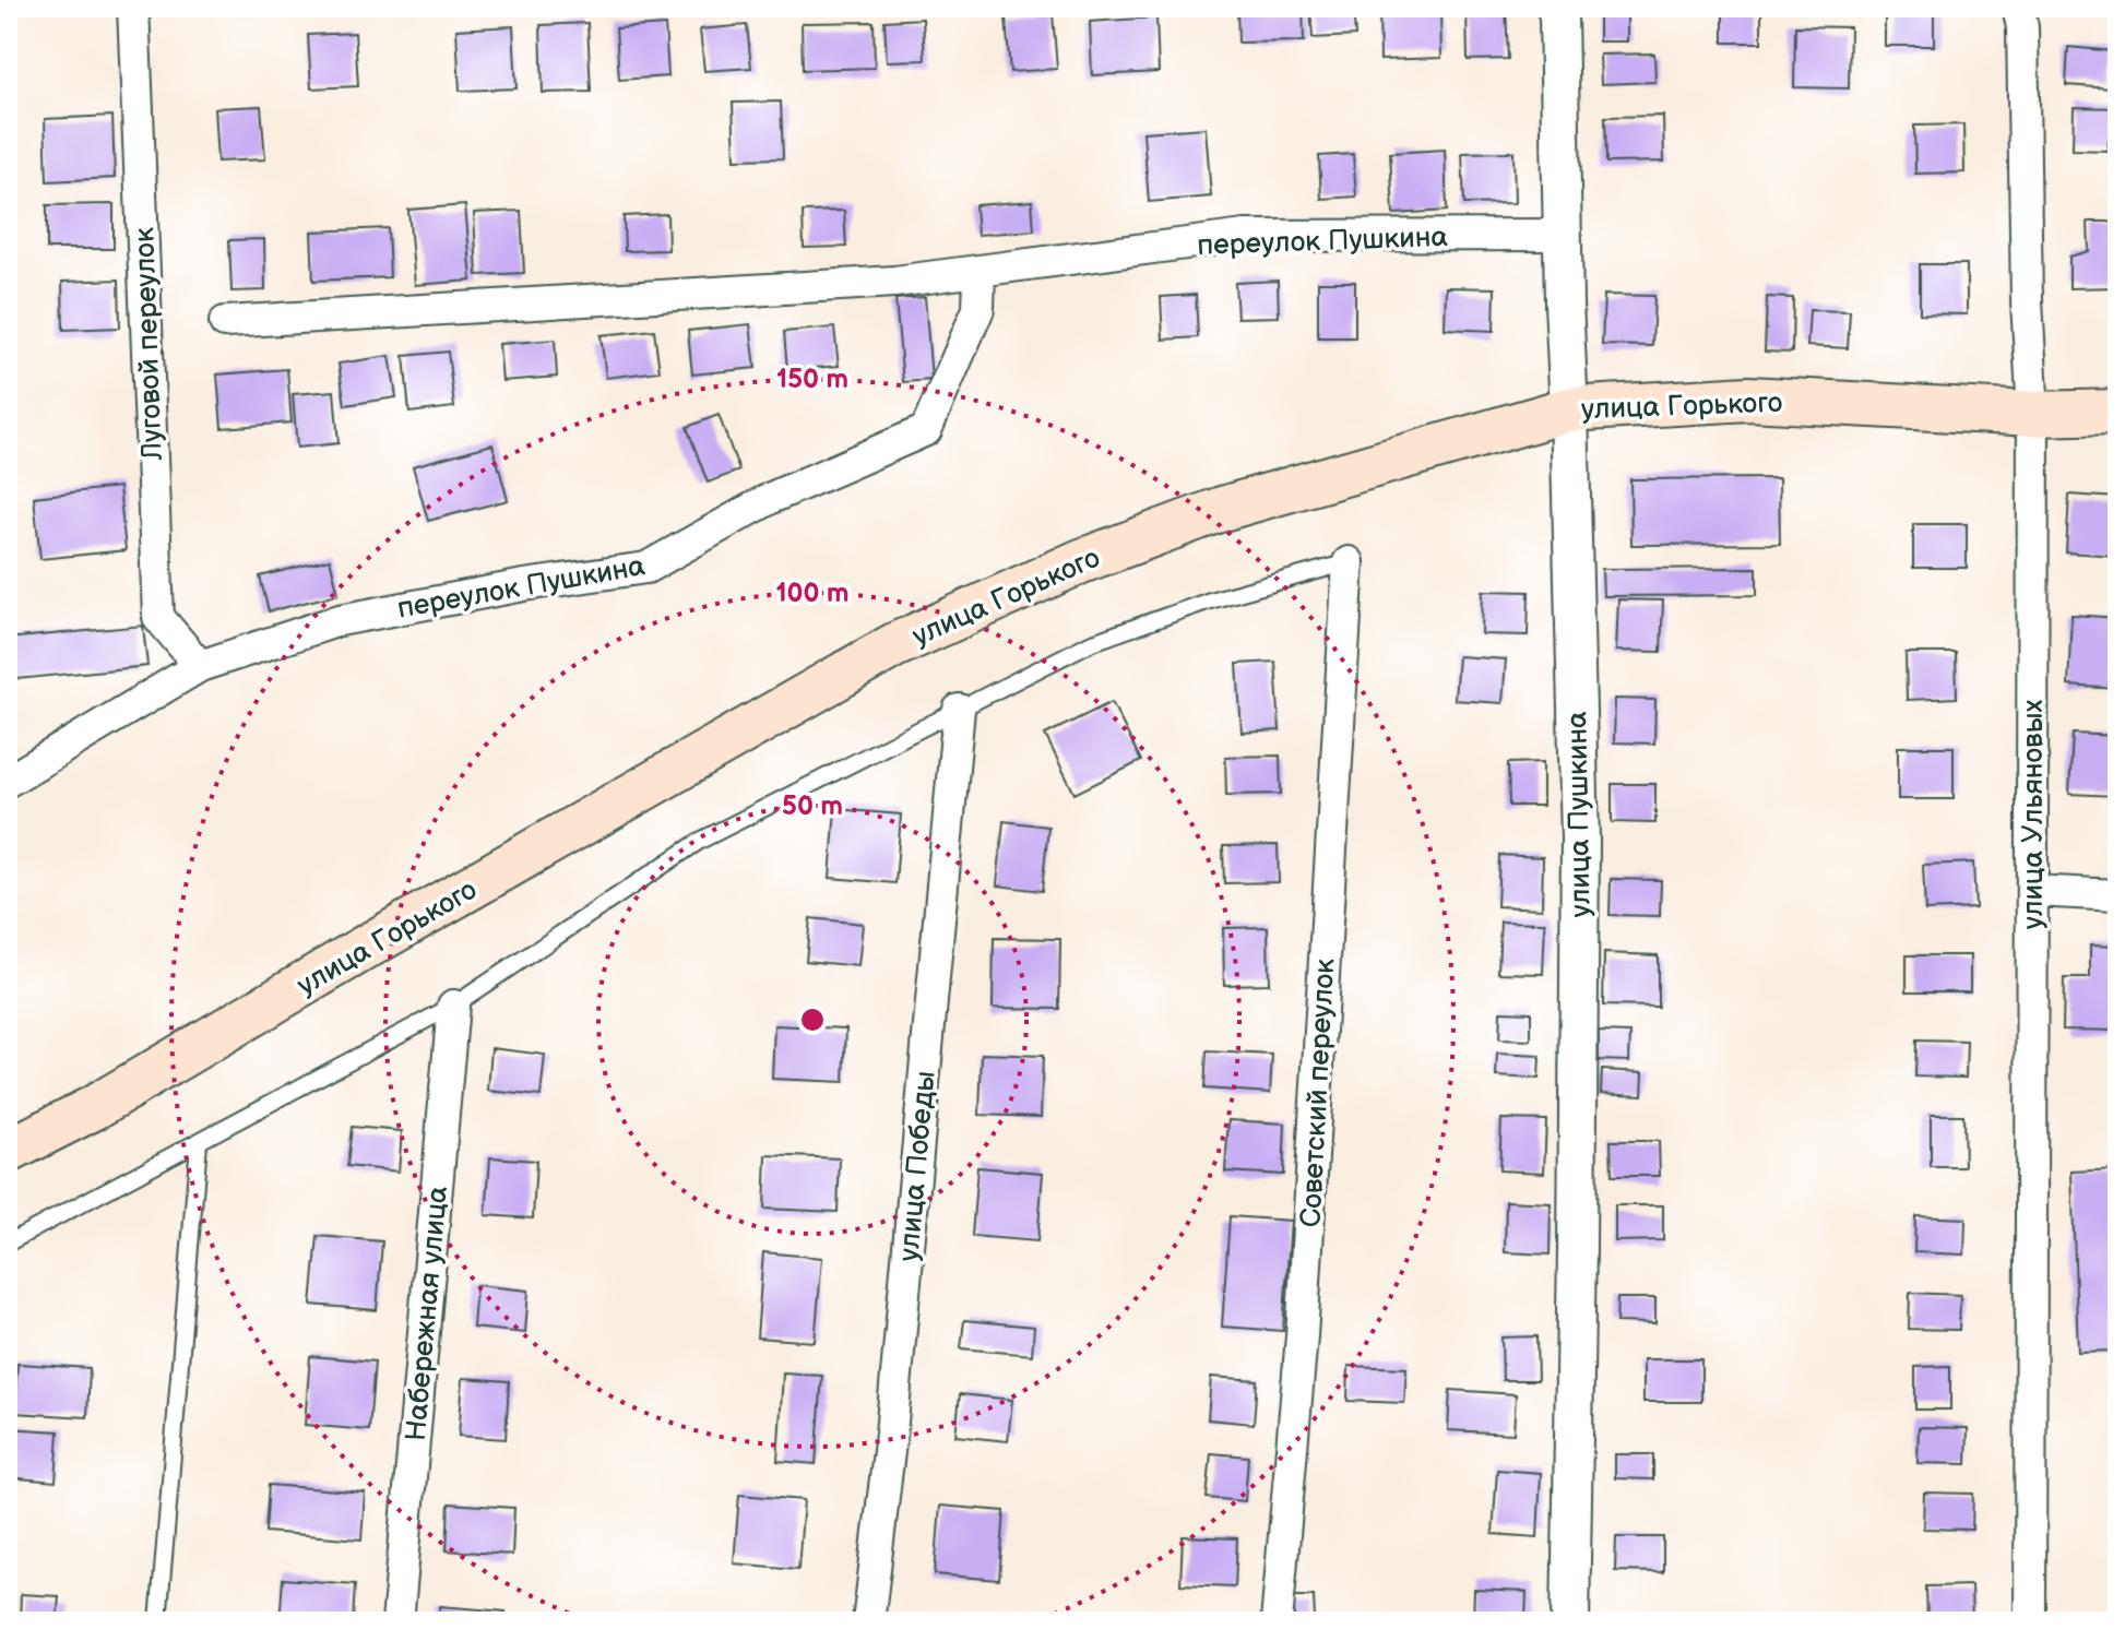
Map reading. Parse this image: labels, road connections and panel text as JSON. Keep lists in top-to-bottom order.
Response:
{
  "streets": {
    "main road": ["улица Горького"],
    "street": [
      "переулок Пушкина",
      "Луговой переулок",
      "улица Пушкина",
      "улица Ульяновых",
      "Советский переулок",
      "улица Победы",
      "Набережная улица"
    ]
  },
  "crossings": [
    ["переулок Пушкина", "Луговой переулок"],
    ["переулок Пушкина", "улица Пушкина"],
    ["улица Горького", "улица Пушкина"],
    ["улица Горького", "улица Ульяновых"]
  ],
  "rings": ["150 m", "100 m", "50 m"]
}
